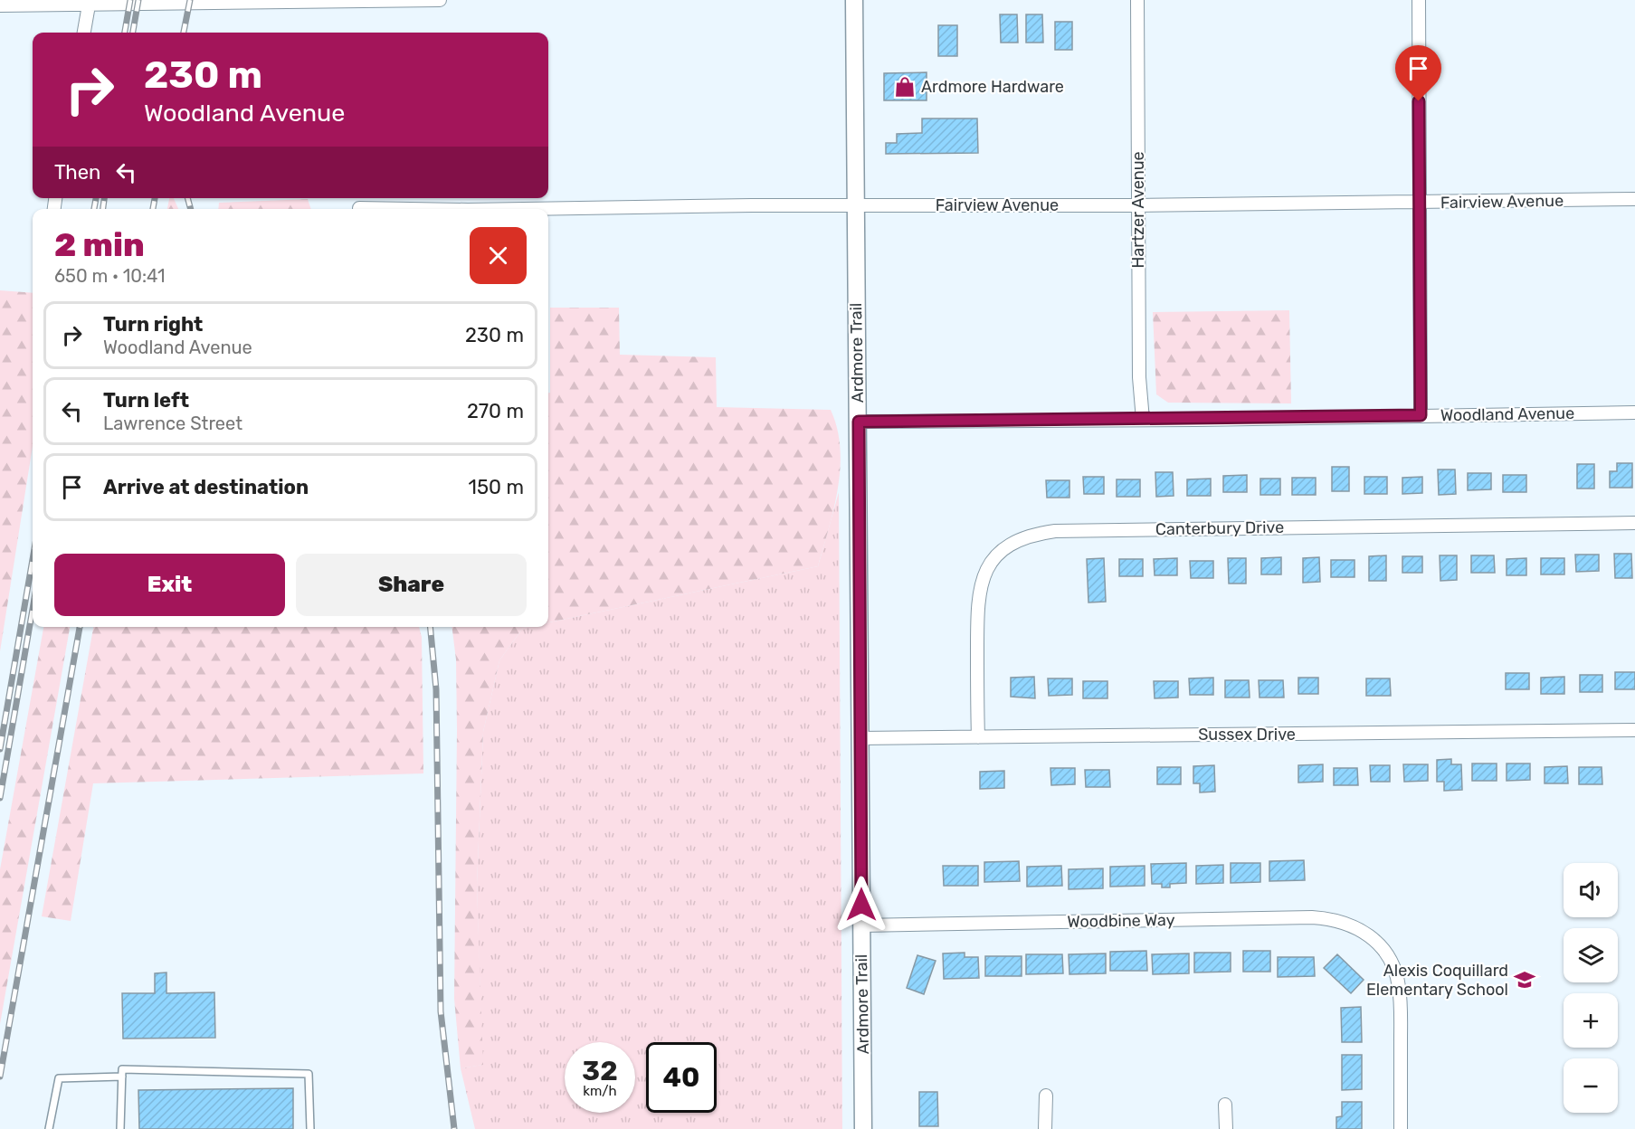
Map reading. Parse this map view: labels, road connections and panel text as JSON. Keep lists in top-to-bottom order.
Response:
{
  "streets": {
    "street": [
      "Fairview Avenue",
      "Hartzer Avenue",
      "Ardmore Trail",
      "Woodland Avenue",
      "Canterbury Drive",
      "Sussex Drive",
      "Woodbine Way"
    ]
  },
  "crossings": [
    ["Fairview Avenue", "Hartzer Avenue"],
    ["Fairview Avenue", "Ardmore Trail"],
    ["Hartzer Avenue", "Woodland Avenue"],
    ["Ardmore Trail", "Woodland Avenue"],
    ["Ardmore Trail", "Sussex Drive"],
    ["Ardmore Trail", "Woodbine Way"],
    ["Canterbury Drive", "Sussex Drive"]
  ],
  "places": {
    "shop": ["Ardmore Hardware"],
    "school or university": ["Alexis Coquillard Elementary School"]
  },
  "page": {
    "turn": ["230 m", "Woodland Avenue"],
    "then": "Then",
    "heading": ["2 min", "650 m · 10:41"],
    "list": [
      {
        "name": "Turn right",
        "note": "Woodland Avenue",
        "value": "230 m"
      },
      {
        "name": "Turn left",
        "note": "Lawrence Street",
        "value": "270 m"
      },
      {
        "name": "Arrive at destination",
        "value": "150 m"
      }
    ],
    "buttons": ["Exit", "Share"],
    "map_buttons": ["+", "−"],
    "speed": "32 km/h",
    "limit": "40"
  }
}
